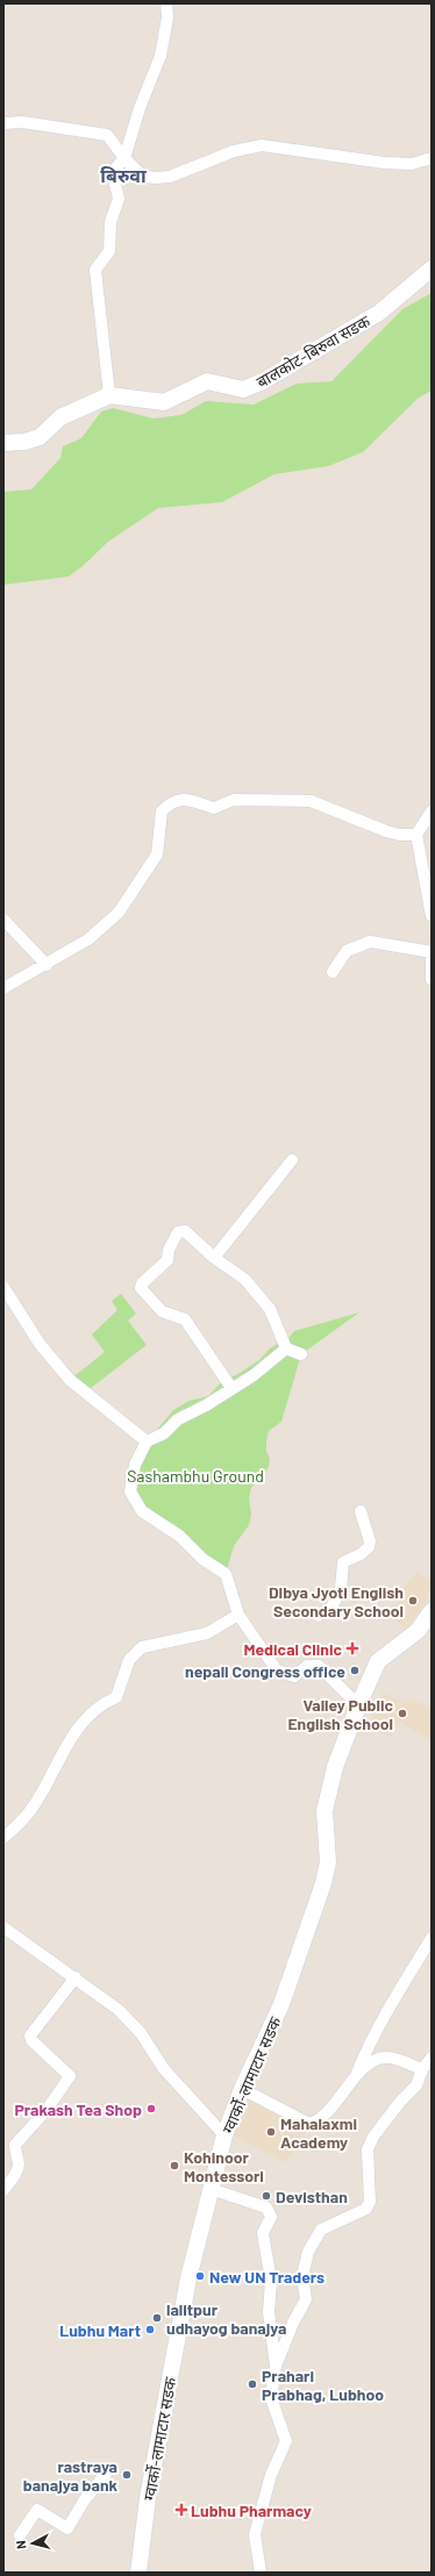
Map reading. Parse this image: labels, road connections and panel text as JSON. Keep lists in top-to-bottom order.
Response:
{
  "streets": {
    "main road": ["बालकोट-बिरुवा सडक", "ग्वार्को-लामाटार सडक"]
  },
  "districts": ["बिरुवा"],
  "parks": ["Sashambhu Ground"],
  "places": {
    "other": [
      "Dibya Jyoti English Secondary School",
      "nepali Congress office",
      "Valley Public English School",
      "Prakash Tea Shop",
      "Mahalaxmi Academy",
      "Kohinoor Montessori",
      "Devisthan",
      "New UN Traders",
      "lalitpur udhayog banajya",
      "Lubhu Mart",
      "Prahari Prabhag, Lubhoo",
      "rastraya banajya bank"
    ],
    "health": ["Medical Clinic", "Lubhu Pharmacy"]
  },
  "north": "left"
}
